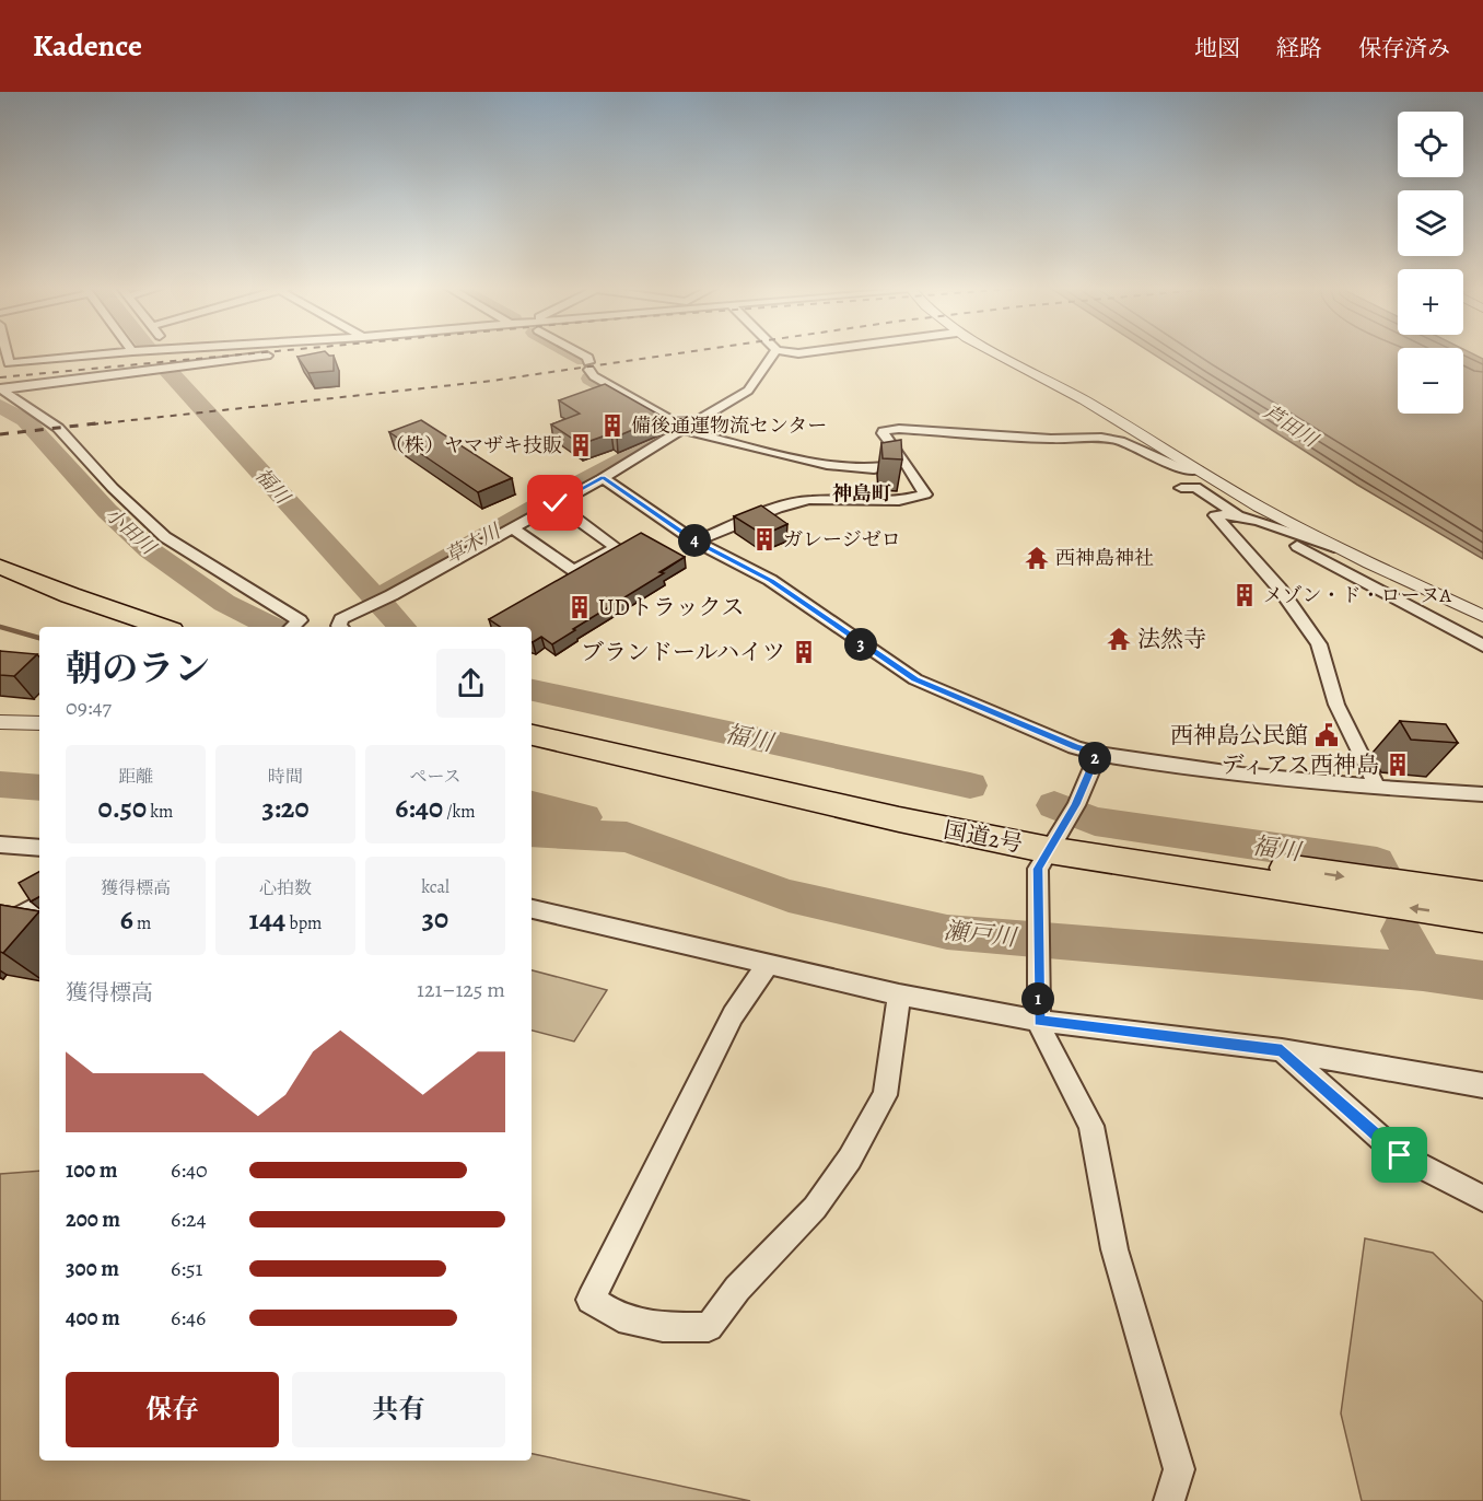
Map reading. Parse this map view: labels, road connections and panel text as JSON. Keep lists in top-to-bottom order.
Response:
{
  "streets": {
    "highway": ["国道2号"]
  },
  "districts": ["神島町"],
  "water": [
    "芦田川",
    "福川",
    "小田川",
    "草木川",
    "瀬戸川"
  ],
  "places": {
    "building": [
      "備後通運物流センター",
      "（株）ヤマザキ技販",
      "ガレージゼロ",
      "メゾン・ド・ローヌA",
      "UDトラックス",
      "ブランドールハイツ",
      "ディアス西神島"
    ],
    "temple": ["西神島神社", "法然寺"],
    "public building": ["西神島公民館"]
  },
  "page": {
    "header": "Kadence",
    "nav": ["地図", "経路", "保存済み"],
    "map_buttons": ["+", "−"],
    "pins": [
      "4",
      "3",
      "2",
      "1"
    ],
    "heading": ["朝のラン", "09:47"],
    "stats": [
      ["距離", "0.50 km"],
      ["時間", "3:20"],
      ["ペース", "6:40 /km"],
      ["獲得標高", "6 m"],
      ["心拍数", "144 bpm"],
      ["kcal", "30"]
    ],
    "chart": ["獲得標高", "121–125 m"],
    "list": [
      {
        "name": "100 m",
        "note": "6:40"
      },
      {
        "name": "200 m",
        "note": "6:24"
      },
      {
        "name": "300 m",
        "note": "6:51"
      },
      {
        "name": "400 m",
        "note": "6:46"
      }
    ],
    "buttons": ["保存", "共有"]
  }
}
